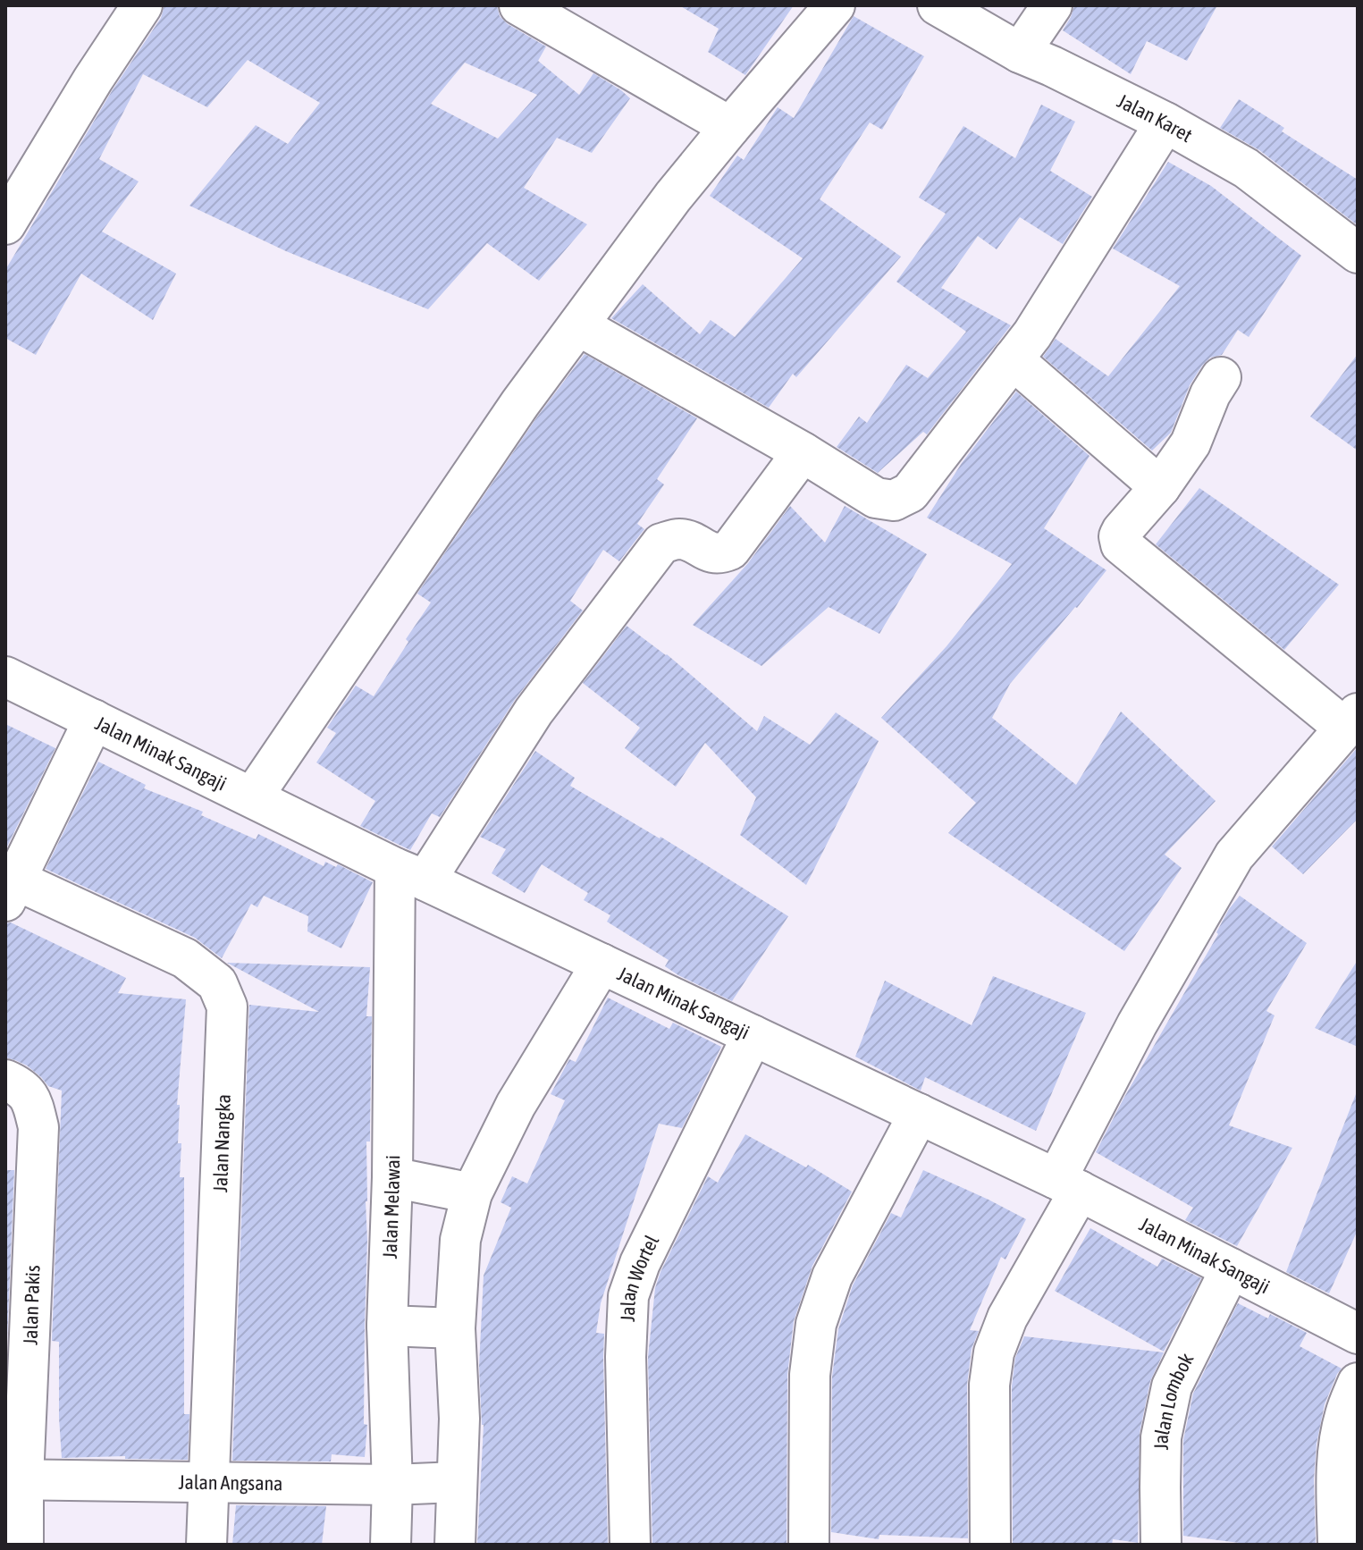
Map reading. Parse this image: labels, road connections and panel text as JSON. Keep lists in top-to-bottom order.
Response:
{
  "streets": {
    "street": [
      "Jalan Karet",
      "Jalan Minak Sangaji",
      "Jalan Nangka",
      "Jalan Melawai",
      "Jalan Wortel",
      "Jalan Pakis",
      "Jalan Lombok",
      "Jalan Angsana"
    ]
  },
  "crossings": [
    ["Jalan Minak Sangaji", "Jalan Melawai"],
    ["Jalan Minak Sangaji", "Jalan Wortel"],
    ["Jalan Minak Sangaji", "Jalan Lombok"],
    ["Jalan Nangka", "Jalan Angsana"],
    ["Jalan Melawai", "Jalan Angsana"],
    ["Jalan Pakis", "Jalan Angsana"]
  ]
}
